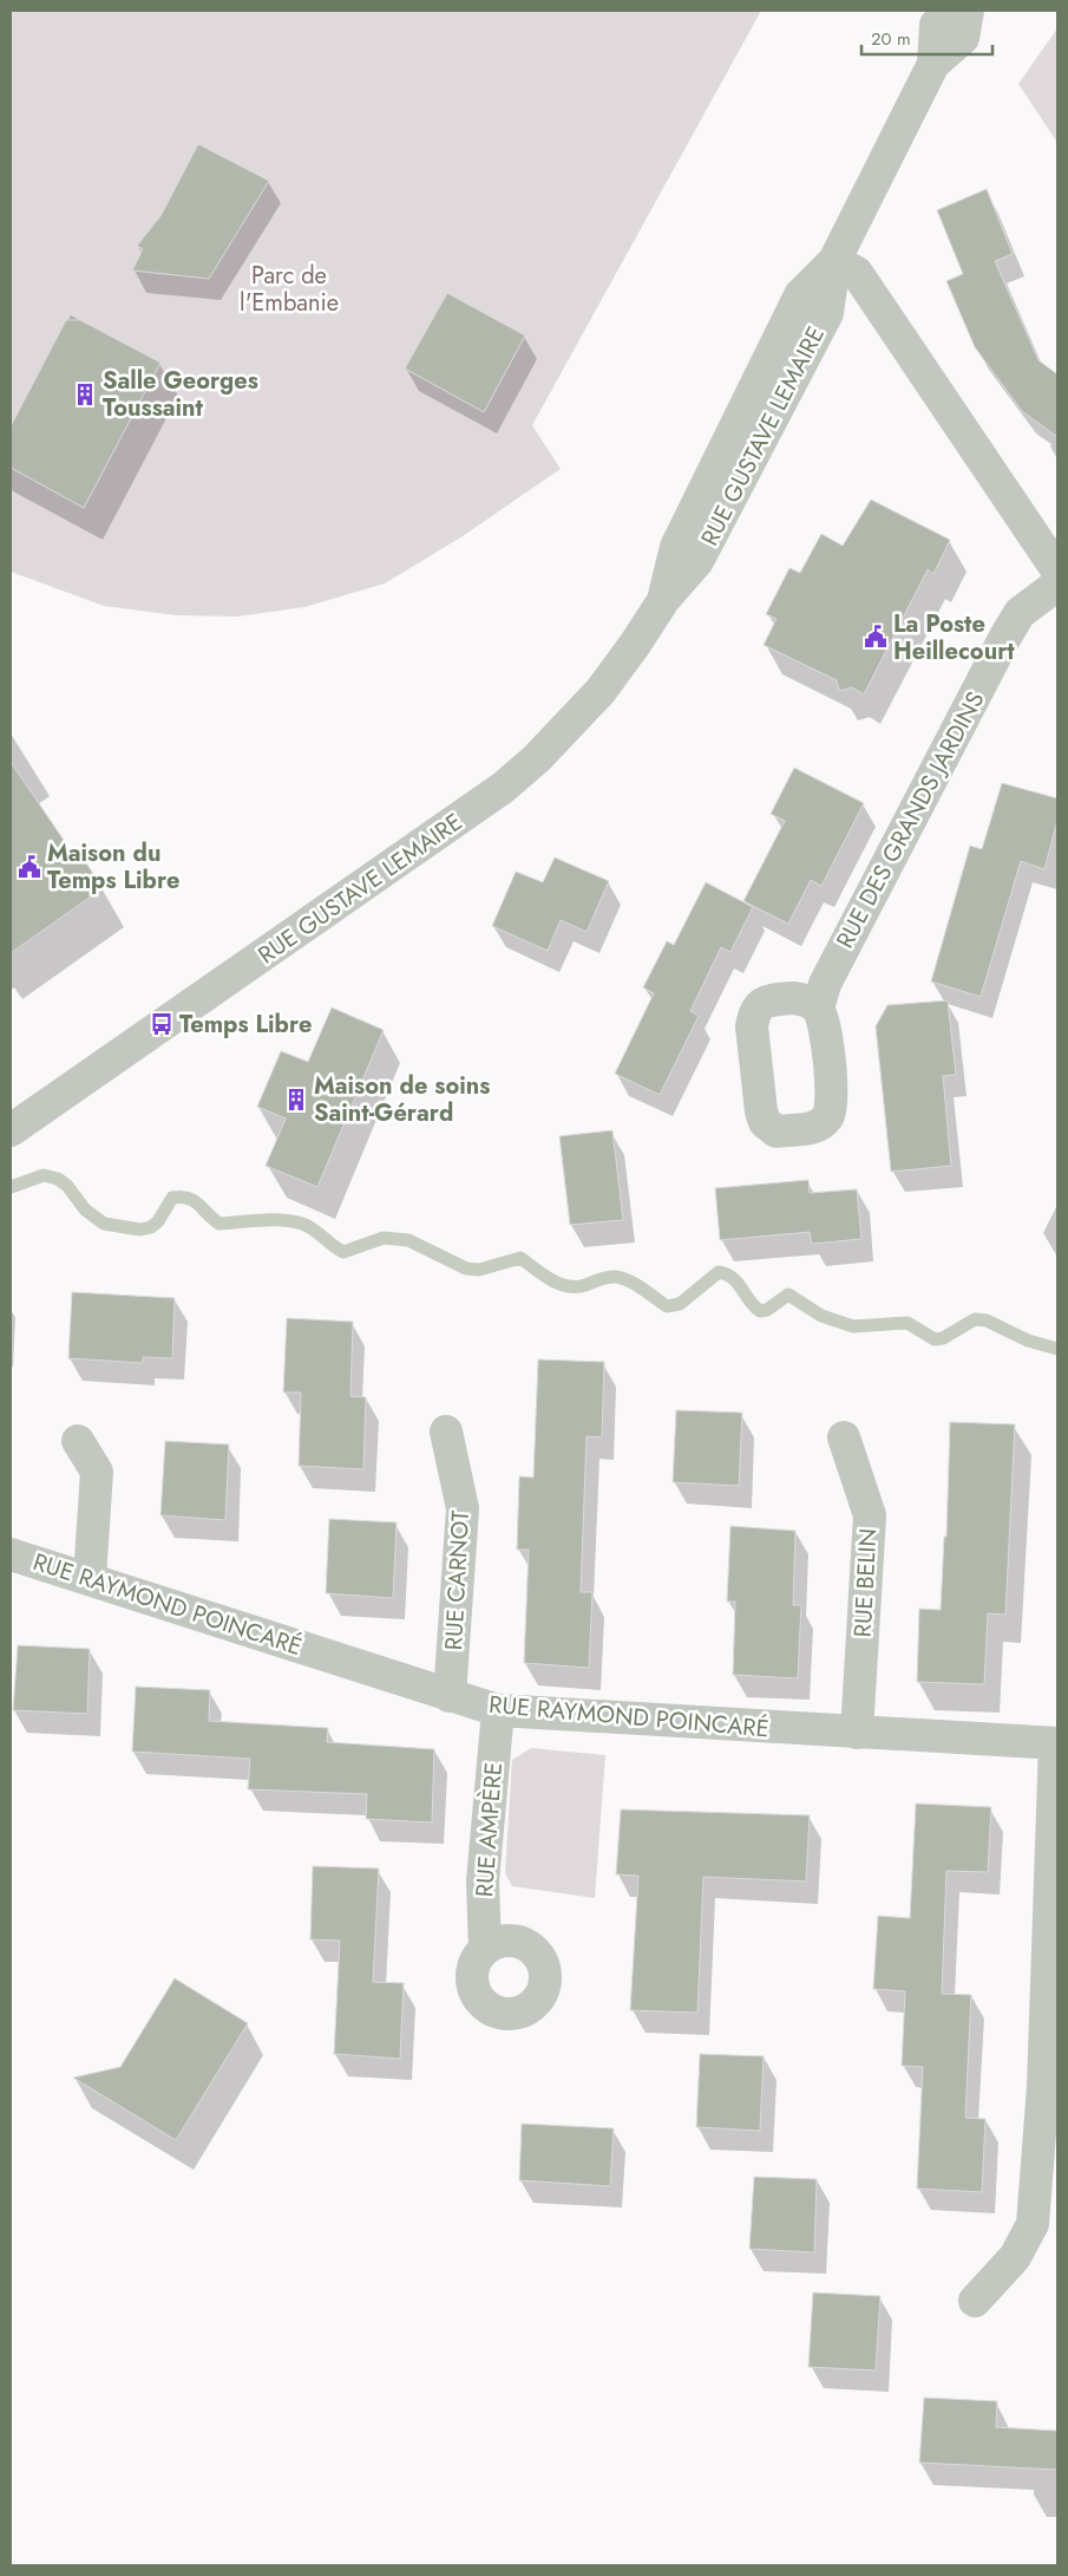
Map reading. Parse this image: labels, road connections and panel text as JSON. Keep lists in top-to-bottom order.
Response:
{
  "streets": {
    "street": [
      "RUE GUSTAVE LEMAIRE",
      "RUE DES GRANDS JARDINS",
      "RUE CARNOT",
      "RUE BELIN",
      "RUE RAYMOND POINCARÉ",
      "RUE AMPÈRE"
    ]
  },
  "crossings": [
    ["RUE CARNOT", "RUE RAYMOND POINCARÉ"],
    ["RUE BELIN", "RUE RAYMOND POINCARÉ"],
    ["RUE RAYMOND POINCARÉ", "RUE AMPÈRE"]
  ],
  "parks": ["Parc de l'Embanie"],
  "places": {
    "building": ["Salle Georges Toussaint", "Maison de soins Saint-Gérard"],
    "public building": ["La Poste Heillecourt", "Maison du Temps Libre"],
    "bus stop": ["Temps Libre"]
  },
  "scale_bar": "20 m"
}
